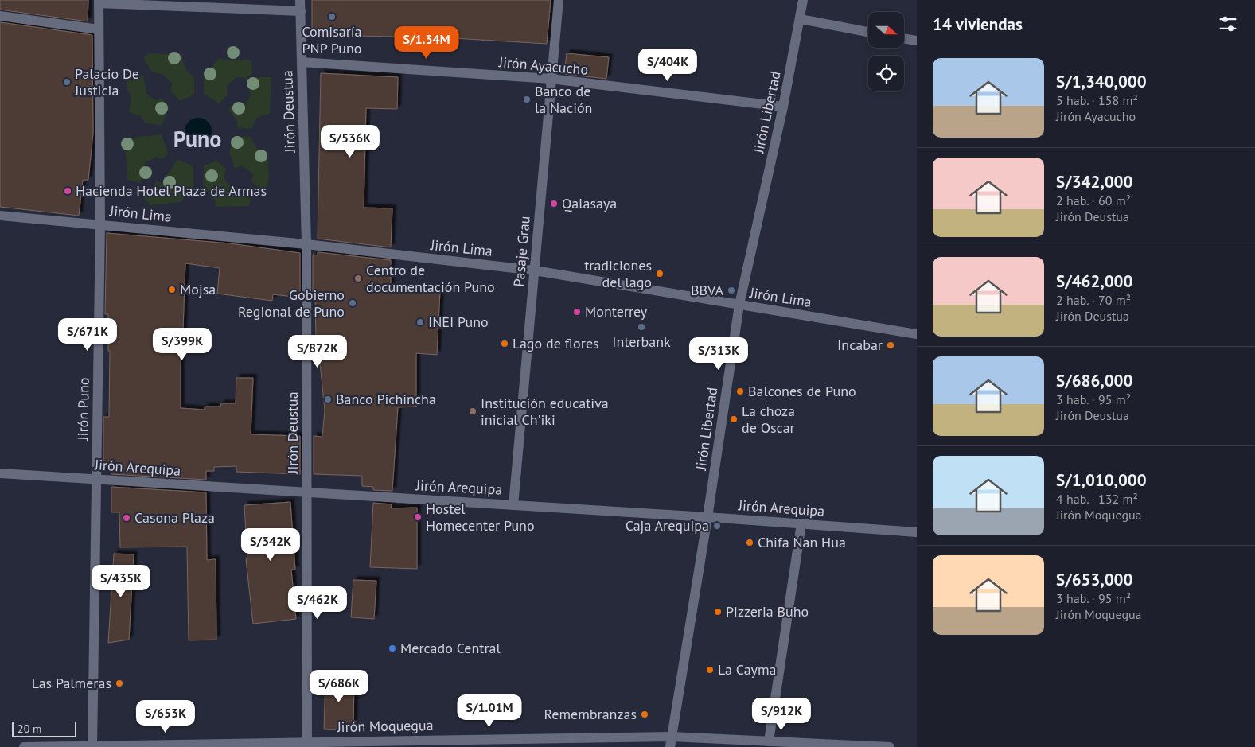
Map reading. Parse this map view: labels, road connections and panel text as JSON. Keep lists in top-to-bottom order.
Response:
{
  "streets": {
    "street": [
      "Jirón Ayacucho",
      "Jirón Deustua",
      "Jirón Libertad",
      "Jirón Lima",
      "Pasaje Grau",
      "Jirón Puno",
      "Jirón Arequipa",
      "Jirón Moquegua"
    ]
  },
  "crossings": [
    ["Jirón Ayacucho", "Jirón Deustua"],
    ["Jirón Ayacucho", "Jirón Libertad"],
    ["Jirón Ayacucho", "Pasaje Grau"],
    ["Jirón Deustua", "Jirón Lima"],
    ["Jirón Deustua", "Jirón Arequipa"],
    ["Jirón Deustua", "Jirón Moquegua"],
    ["Jirón Libertad", "Jirón Lima"],
    ["Jirón Libertad", "Jirón Arequipa"],
    ["Jirón Libertad", "Jirón Moquegua"],
    ["Jirón Lima", "Pasaje Grau"],
    ["Jirón Lima", "Jirón Puno"],
    ["Pasaje Grau", "Jirón Arequipa"],
    ["Jirón Puno", "Jirón Arequipa"],
    ["Jirón Puno", "Jirón Moquegua"]
  ],
  "districts": ["Puno"],
  "places": [
    "Comisaría PNP Puno",
    "Palacio De Justicia",
    "Banco de la Nación",
    "Hacienda Hotel Plaza de Armas",
    "Qalasaya",
    "tradiciones del lago",
    "Centro de documentación Puno",
    "Mojsa",
    "BBVA",
    "Gobierno Regional de Puno",
    "Monterrey",
    "INEI Puno",
    "Interbank",
    "Lago de flores",
    "Incabar",
    "Balcones de Puno",
    "Banco Pichincha",
    "Institución educativa inicial Ch'iki",
    "La choza de Oscar",
    "Hostel Homecenter Puno",
    "Casona Plaza",
    "Caja Arequipa",
    "Chifa Nan Hua",
    "Pizzeria Buho",
    "Mercado Central",
    "La Cayma",
    "Las Palmeras",
    "Remembranzas"
  ],
  "scale_bar": "20 m",
  "north": "right",
  "page": {
    "heading": "14 viviendas",
    "price": [
      "S/1.34M",
      "S/404K",
      "S/536K",
      "S/671K",
      "S/399K",
      "S/872K",
      "S/313K",
      "S/342K",
      "S/435K",
      "S/462K",
      "S/686K",
      "S/1.01M",
      "S/912K",
      "S/653K"
    ],
    "list": [
      {
        "name": "S/1,340,000",
        "note": "5 hab. · 158 m² · Jirón Ayacucho"
      },
      {
        "name": "S/342,000",
        "note": "2 hab. · 60 m² · Jirón Deustua"
      },
      {
        "name": "S/462,000",
        "note": "2 hab. · 70 m² · Jirón Deustua"
      },
      {
        "name": "S/686,000",
        "note": "3 hab. · 95 m² · Jirón Deustua"
      },
      {
        "name": "S/1,010,000",
        "note": "4 hab. · 132 m² · Jirón Moquegua"
      },
      {
        "name": "S/653,000",
        "note": "3 hab. · 95 m² · Jirón Moquegua"
      }
    ],
    "scale": "20 m"
  }
}
